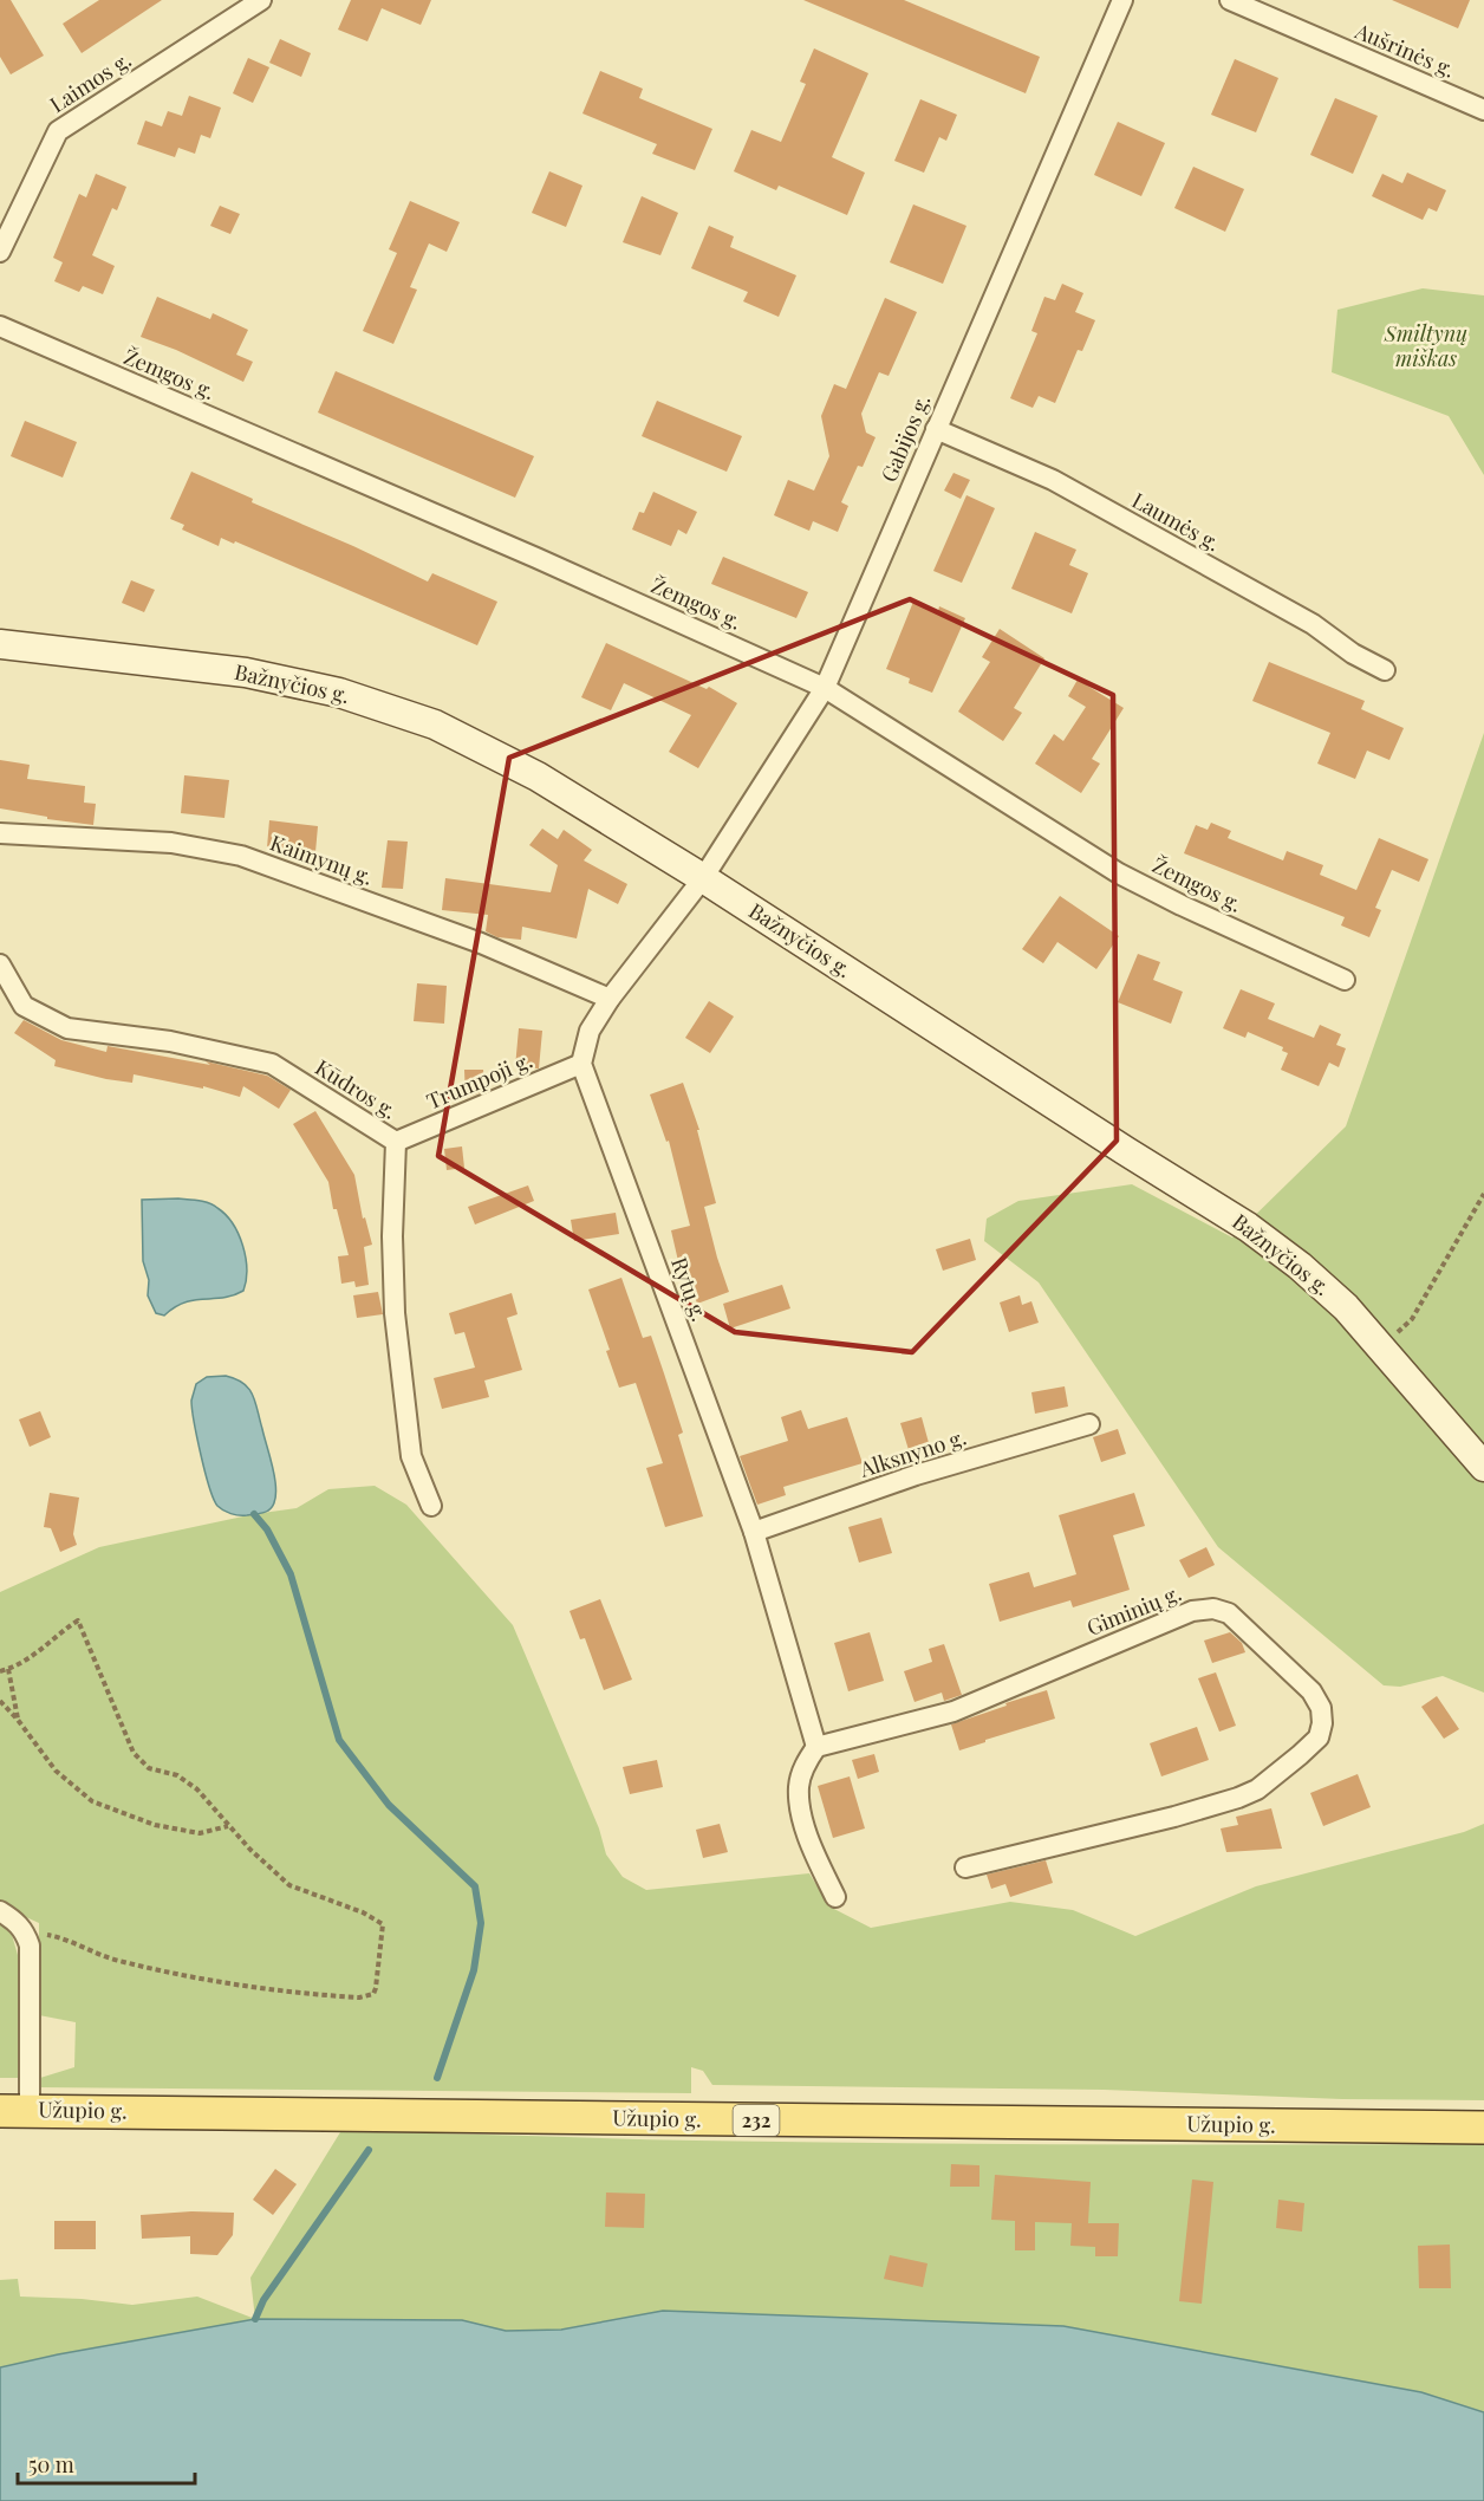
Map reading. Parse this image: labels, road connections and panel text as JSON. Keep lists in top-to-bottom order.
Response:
{
  "streets": {
    "main road": ["Bažnyčios g.", "Užupio g.", "232"],
    "street": [
      "Aušrinės g.",
      "Laimos g.",
      "Žemgos g.",
      "Gabijos g.",
      "Laumės g.",
      "Kaimynų g.",
      "Trumpoji g.",
      "Kūdros g.",
      "Rytų g.",
      "Alksnyno g.",
      "Giminių g."
    ]
  },
  "crossings": [
    ["Žemgos g.", "Gabijos g."],
    ["Gabijos g.", "Laumės g."],
    ["Gabijos g.", "Bažnyčios g."],
    ["Trumpoji g.", "Kūdros g."],
    ["Trumpoji g.", "Rytų g."],
    ["Rytų g.", "Alksnyno g."],
    ["Rytų g.", "Giminių g."]
  ],
  "parks": ["Smiltynų miškas"],
  "scale_bar": "50 m"
}
